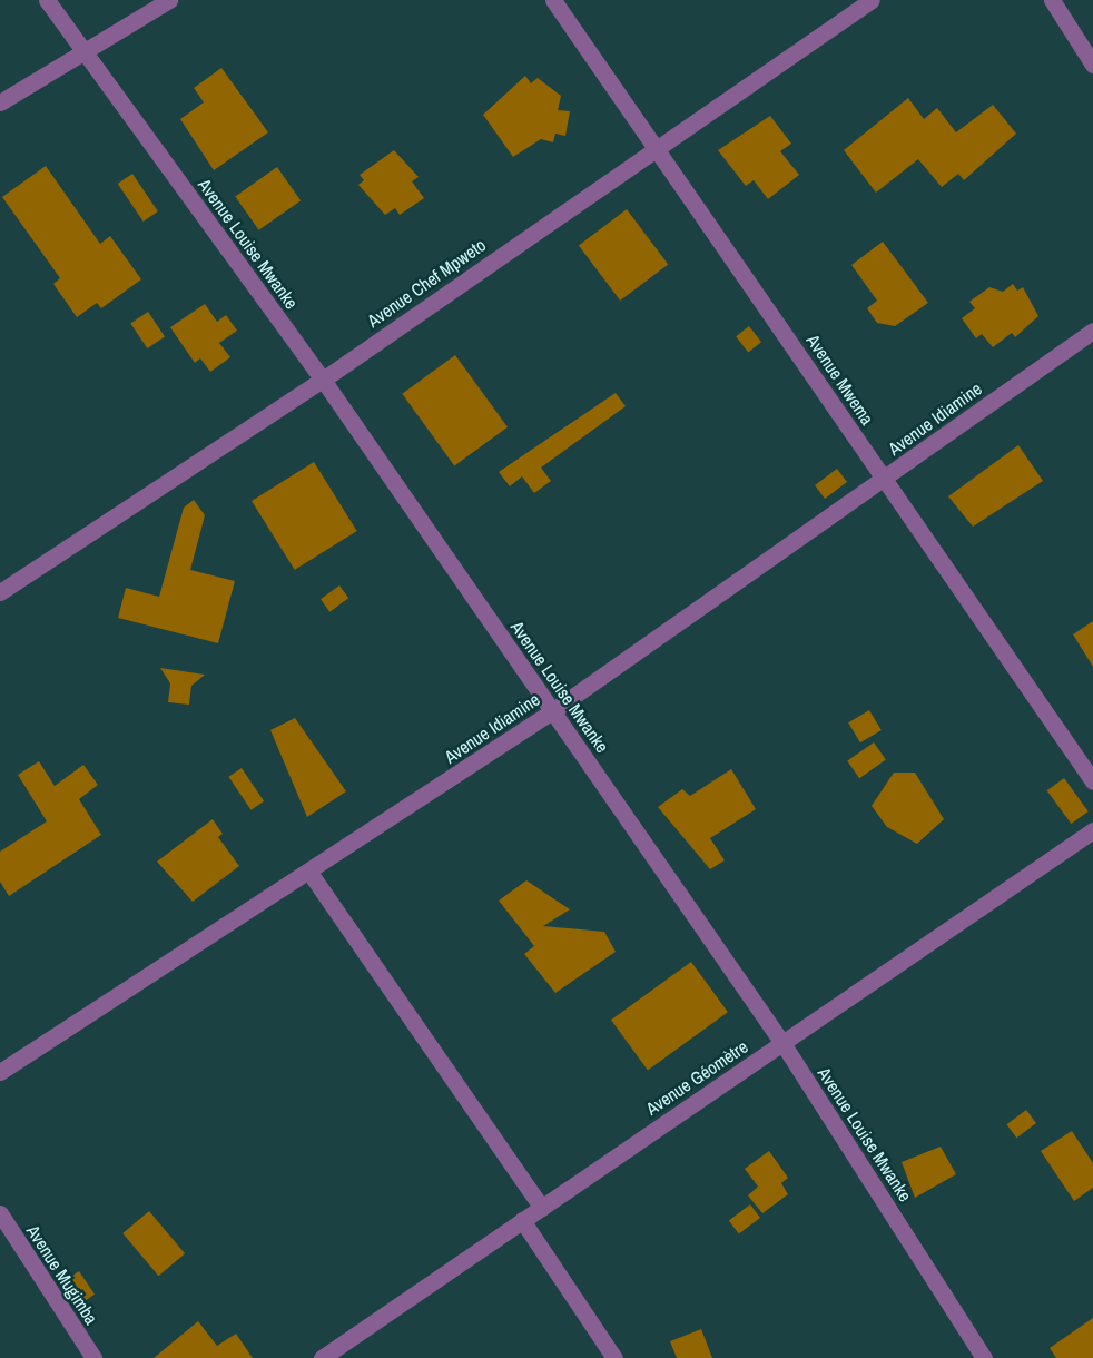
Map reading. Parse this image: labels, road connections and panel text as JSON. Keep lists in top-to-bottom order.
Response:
{
  "streets": {
    "street": [
      "Avenue Louise Mwanke",
      "Avenue Chef Mpweto",
      "Avenue Mwema",
      "Avenue Idiamine",
      "Avenue Géomètre",
      "Avenue Mugimba"
    ]
  },
  "crossings": [
    ["Avenue Louise Mwanke", "Avenue Chef Mpweto"],
    ["Avenue Louise Mwanke", "Avenue Idiamine"],
    ["Avenue Louise Mwanke", "Avenue Géomètre"],
    ["Avenue Chef Mpweto", "Avenue Mwema"],
    ["Avenue Mwema", "Avenue Idiamine"]
  ]
}
